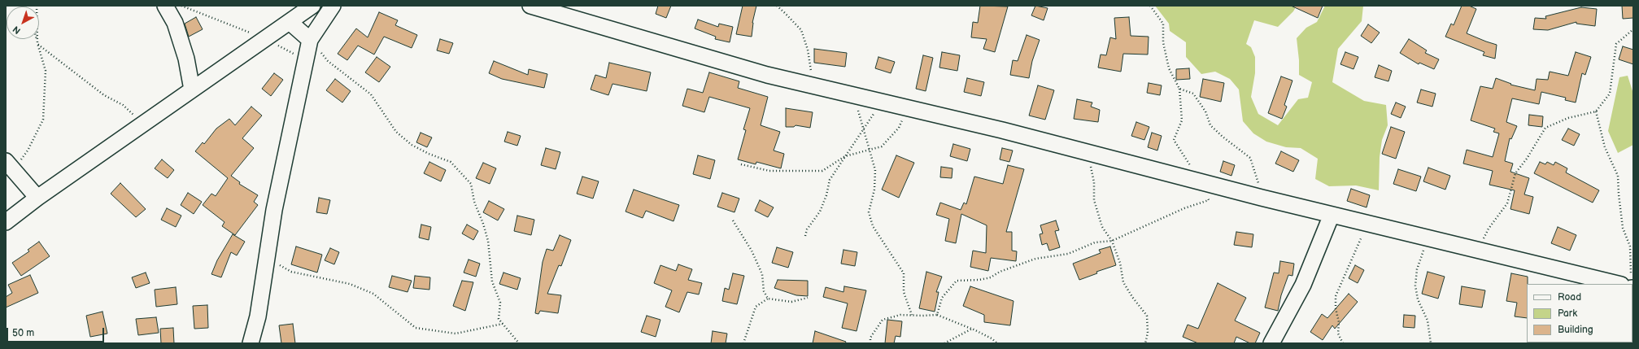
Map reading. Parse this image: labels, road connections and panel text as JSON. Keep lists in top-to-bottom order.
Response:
{
  "legend": ["Road", "Park", "Building"],
  "scale_bar": "50 m",
  "north": "bottom left"
}
